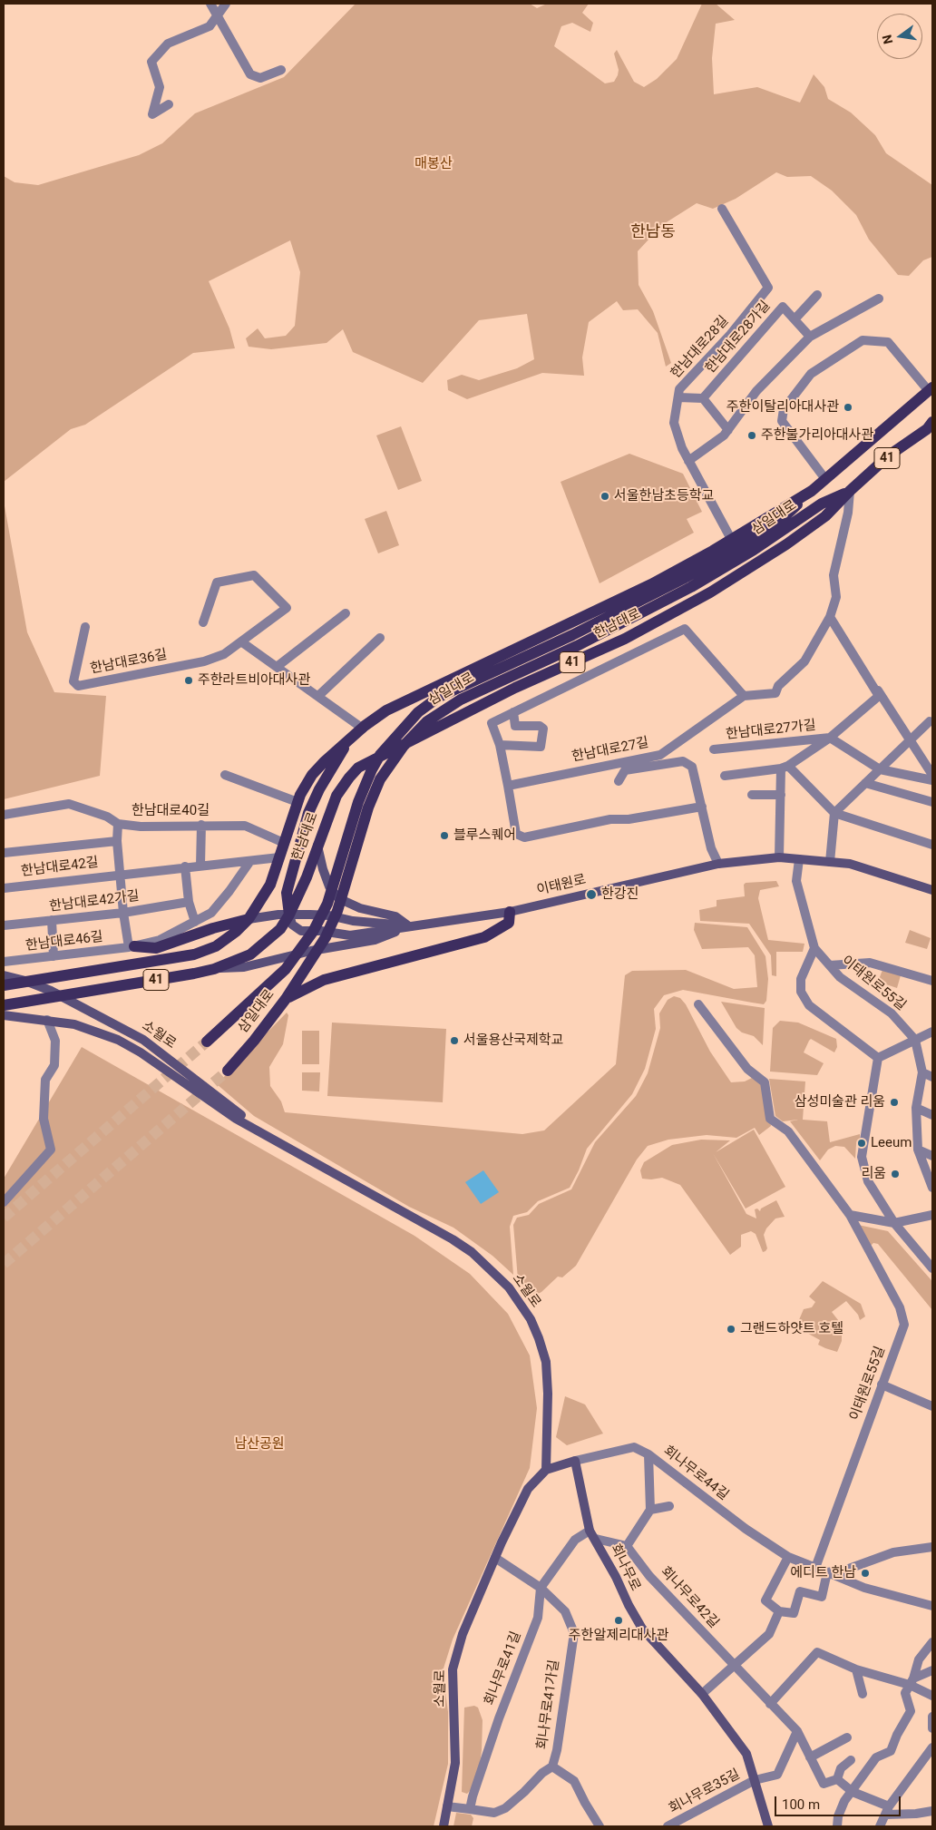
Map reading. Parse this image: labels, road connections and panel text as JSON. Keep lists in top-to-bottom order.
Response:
{
  "streets": {
    "main road": [
      "41",
      "삼일대로",
      "한남대로",
      "이태원로",
      "소월로",
      "회나무로"
    ],
    "street": [
      "한남대로28가길",
      "한남대로28길",
      "한남대로36길",
      "한남대로27가길",
      "한남대로27길",
      "한남대로40길",
      "한남대로42길",
      "한남대로42가길",
      "한남대로46길",
      "이태원로55길",
      "회나무로44길",
      "회나무로42길",
      "회나무로41길",
      "회나무로41가길",
      "회나무로35길"
    ]
  },
  "crossings": [
    ["한남대로28길", "한남대로"],
    ["삼일대로", "한남대로"],
    ["한남대로", "한남대로40길"],
    ["한남대로", "한남대로42길"],
    ["한남대로", "이태원로"],
    ["한남대로40길", "한남대로42길"],
    ["한남대로42길", "한남대로42가길"],
    ["한남대로42길", "한남대로46길"],
    ["이태원로", "이태원로55길"],
    ["이태원로55길", "회나무로44길"],
    ["회나무로44길", "회나무로"],
    ["회나무로", "회나무로35길"],
    ["회나무로41길", "회나무로41가길"]
  ],
  "districts": ["한남동"],
  "parks": ["매봉산", "남산공원"],
  "places": [
    "주한이탈리아대사관",
    "주한불가리아대사관",
    "서울한남초등학교",
    "주한라트비아대사관",
    "블루스퀘어",
    "한강진",
    "서울용산국제학교",
    "삼성미술관 리움",
    "Leeum",
    "리움",
    "그랜드하얏트 호텔",
    "에디트 한남",
    "주한알제리대사관"
  ],
  "scale_bar": "100 m",
  "north": "left"
}
